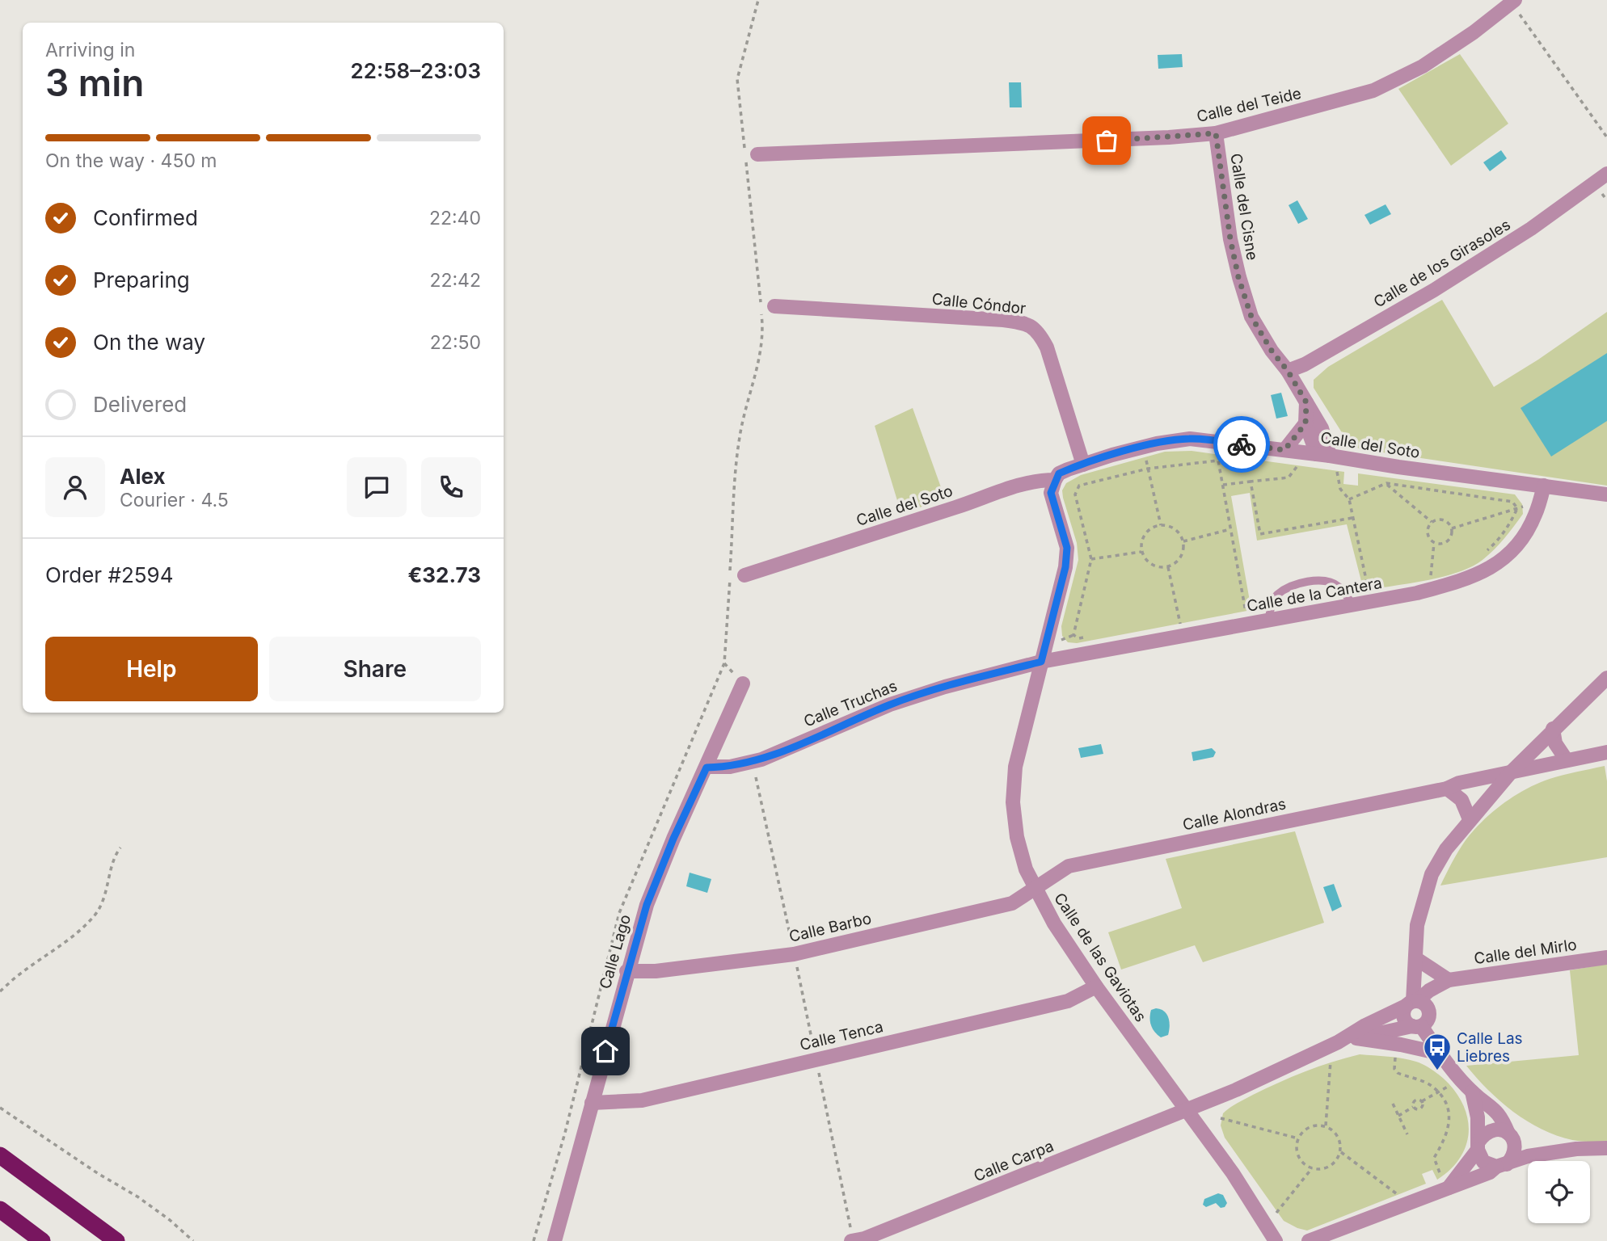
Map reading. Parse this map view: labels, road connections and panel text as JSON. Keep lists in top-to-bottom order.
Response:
{
  "streets": {
    "street": [
      "Calle del Teide",
      "Calle del Cisne",
      "Calle de los Girasoles",
      "Calle Cóndor",
      "Calle del Soto",
      "Calle de la Cantera",
      "Calle Truchas",
      "Calle Alondras",
      "Calle Barbo",
      "Calle Lago",
      "Calle del Mirlo",
      "Calle de las Gaviotas",
      "Calle Tenca",
      "Calle Carpa"
    ]
  },
  "crossings": [
    ["Calle del Teide", "Calle del Cisne"],
    ["Calle del Cisne", "Calle de los Girasoles"],
    ["Calle del Cisne", "Calle del Soto"],
    ["Calle Cóndor", "Calle del Soto"],
    ["Calle del Soto", "Calle de la Cantera"],
    ["Calle del Soto", "Calle de las Gaviotas"],
    ["Calle de la Cantera", "Calle Truchas"],
    ["Calle de la Cantera", "Calle de las Gaviotas"],
    ["Calle Truchas", "Calle Lago"],
    ["Calle Truchas", "Calle de las Gaviotas"],
    ["Calle Alondras", "Calle Barbo"],
    ["Calle Alondras", "Calle de las Gaviotas"],
    ["Calle Barbo", "Calle Lago"],
    ["Calle Barbo", "Calle de las Gaviotas"],
    ["Calle Lago", "Calle Tenca"],
    ["Calle de las Gaviotas", "Calle Tenca"],
    ["Calle de las Gaviotas", "Calle Carpa"]
  ],
  "places": {
    "bus stop": ["Calle Las Liebres"]
  },
  "page": {
    "heading": ["3 min", "Arriving in", "22:58–23:03"],
    "panel": [
      "Alex",
      "Courier · 4.5",
      "Order #2594",
      "€32.73"
    ],
    "bar": "On the way · 450 m",
    "list": [
      ["Confirmed", "22:40"],
      ["Preparing", "22:42"],
      ["On the way", "22:50"],
      "Delivered"
    ],
    "buttons": ["Help", "Share"]
  }
}
